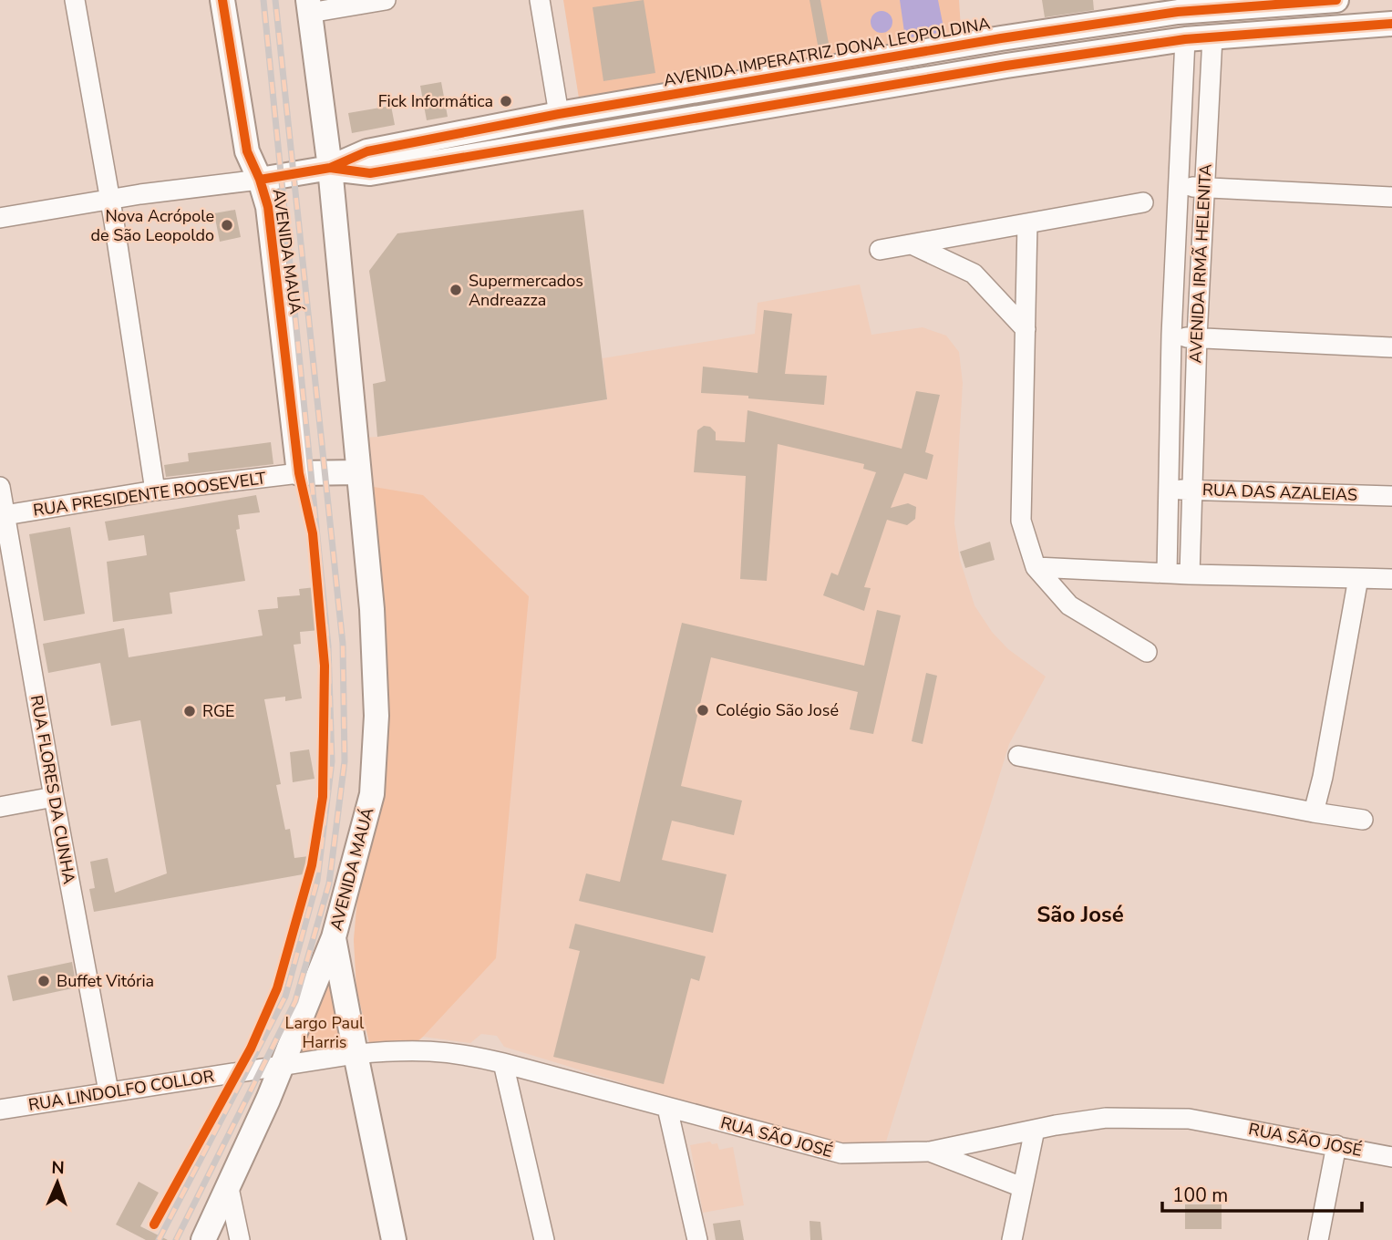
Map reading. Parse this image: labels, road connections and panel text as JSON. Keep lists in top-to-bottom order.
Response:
{
  "streets": {
    "main road": ["AVENIDA IMPERATRIZ DONA LEOPOLDINA", "AVENIDA MAUÁ"],
    "street": [
      "AVENIDA IRMÃ HELENITA",
      "RUA DAS AZALEIAS",
      "RUA PRESIDENTE ROOSEVELT",
      "RUA FLORES DA CUNHA",
      "RUA LINDOLFO COLLOR",
      "RUA SÃO JOSÉ"
    ]
  },
  "crossings": [
    ["AVENIDA IMPERATRIZ DONA LEOPOLDINA", "AVENIDA MAUÁ"],
    ["AVENIDA IMPERATRIZ DONA LEOPOLDINA", "AVENIDA IRMÃ HELENITA"],
    ["AVENIDA MAUÁ", "RUA PRESIDENTE ROOSEVELT"],
    ["AVENIDA MAUÁ", "RUA LINDOLFO COLLOR"],
    ["AVENIDA MAUÁ", "RUA SÃO JOSÉ"],
    ["AVENIDA IRMÃ HELENITA", "RUA DAS AZALEIAS"],
    ["RUA PRESIDENTE ROOSEVELT", "RUA FLORES DA CUNHA"],
    ["RUA FLORES DA CUNHA", "RUA LINDOLFO COLLOR"],
    ["RUA LINDOLFO COLLOR", "RUA SÃO JOSÉ"]
  ],
  "districts": ["São José"],
  "parks": ["Largo Paul Harris"],
  "places": [
    "Fick Informática",
    "Nova Acrópole de São Leopoldo",
    "Supermercados Andreazza",
    "Colégio São José",
    "RGE",
    "Buffet Vitória"
  ],
  "scale_bar": "100 m",
  "north": "top"
}
